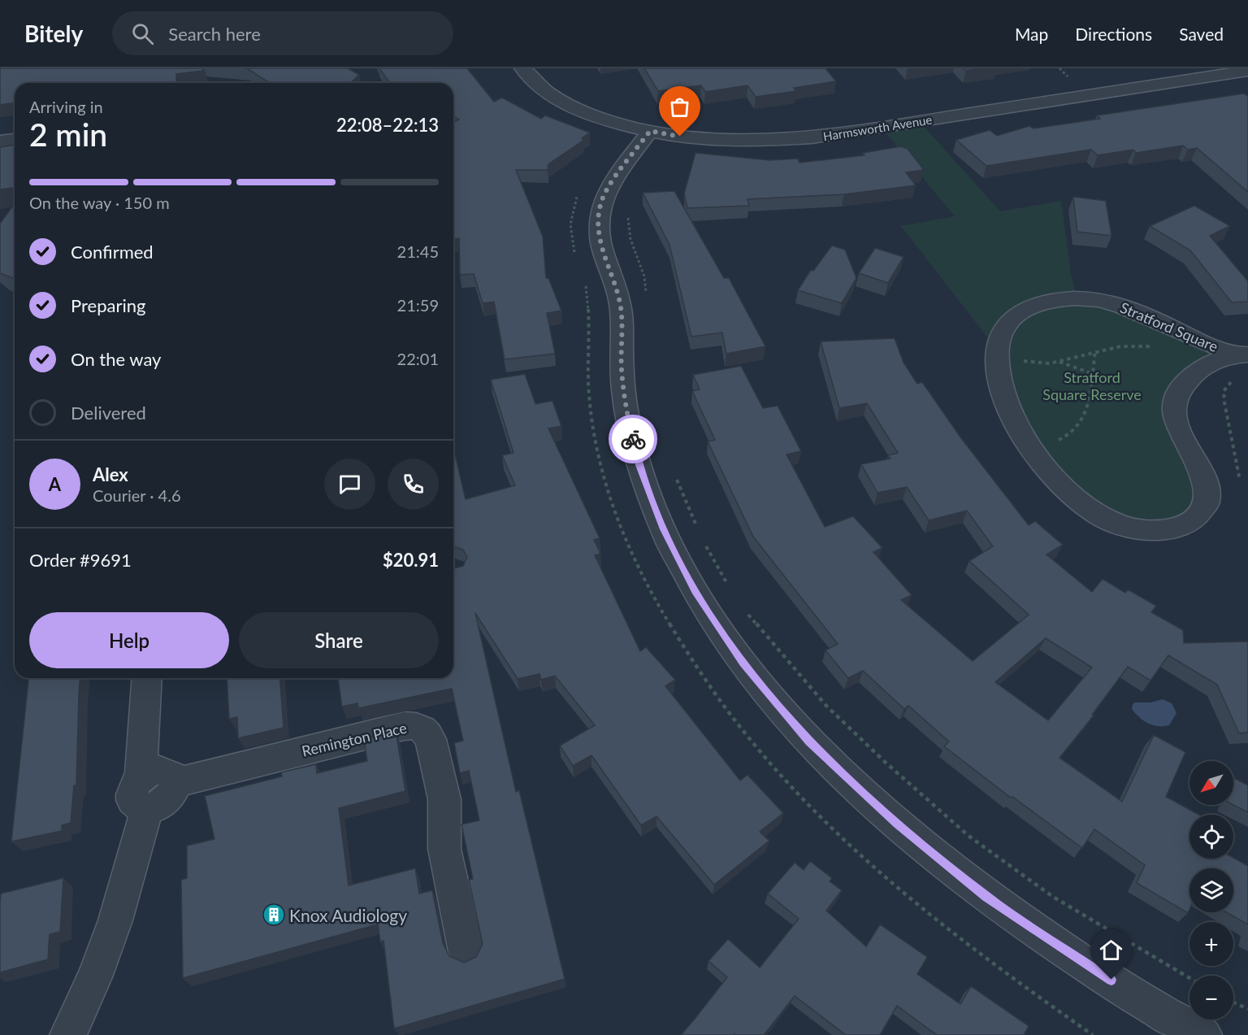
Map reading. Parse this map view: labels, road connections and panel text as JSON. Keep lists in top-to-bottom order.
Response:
{
  "streets": {
    "street": ["Harmsworth Avenue", "Stratford Square", "Remington Place"]
  },
  "parks": ["Stratford Square Reserve"],
  "places": {
    "building": ["Knox Audiology"]
  },
  "north": "bottom left",
  "page": {
    "header": "Bitely",
    "search": "Search here",
    "nav": ["Map", "Directions", "Saved"],
    "heading": ["2 min", "Arriving in", "22:08–22:13"],
    "panel": [
      "Alex",
      "Courier · 4.6",
      "Order #9691",
      "$20.91"
    ],
    "bar": "On the way · 150 m",
    "list": [
      ["Confirmed", "21:45"],
      ["Preparing", "21:59"],
      ["On the way", "22:01"],
      "Delivered"
    ],
    "round": "A",
    "buttons": ["Help", "Share"],
    "map_buttons": ["+", "−"]
  }
}
